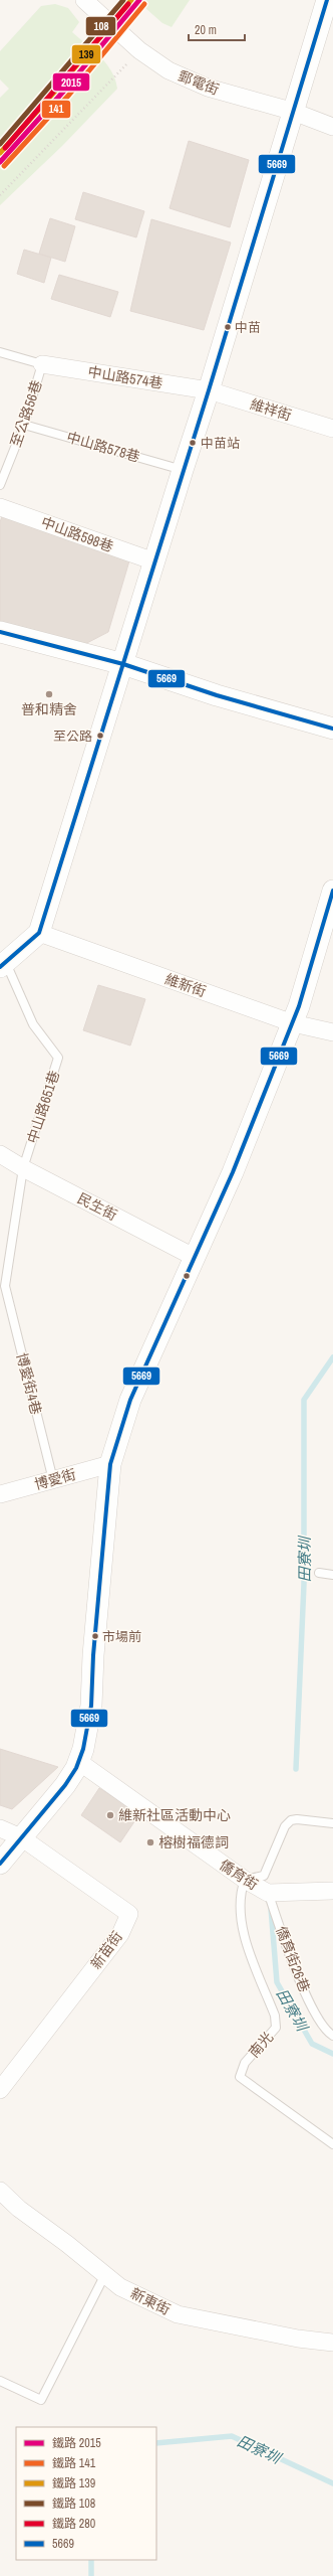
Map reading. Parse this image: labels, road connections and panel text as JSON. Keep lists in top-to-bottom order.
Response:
{
  "streets": {
    "street": [
      "郵電街",
      "中山路574巷",
      "維祥街",
      "中山路598巷",
      "維新街",
      "民生街",
      "博愛街",
      "僑育街",
      "新苗街",
      "新東街"
    ],
    "lane": [
      "至公路56巷",
      "中山路578巷",
      "中山路651巷",
      "博愛街4巷",
      "僑育街26巷",
      "南光"
    ]
  },
  "crossings": [
    ["中山路574巷", "維祥街"],
    ["中山路574巷", "至公路56巷"],
    ["至公路56巷", "中山路578巷"],
    ["中山路651巷", "民生街"],
    ["中山路651巷", "博愛街4巷"],
    ["民生街", "博愛街4巷"],
    ["博愛街4巷", "博愛街"],
    ["僑育街", "僑育街26巷"],
    ["僑育街", "南光"]
  ],
  "water": ["田寮圳"],
  "places": [
    "中苗",
    "中苗站",
    "普和精舍",
    "至公路",
    "市場前",
    "維新社區活動中心",
    "榕樹福德詞"
  ],
  "lines": [
    "rail line 2015",
    "rail line 139",
    "rail line 108",
    "transit line 5669",
    "rail line 141",
    "rail line 280"
  ],
  "legend": [
    "鐵路 2015",
    "鐵路 141",
    "鐵路 139",
    "鐵路 108",
    "鐵路 280",
    "5669"
  ],
  "scale_bar": "20 m"
}
